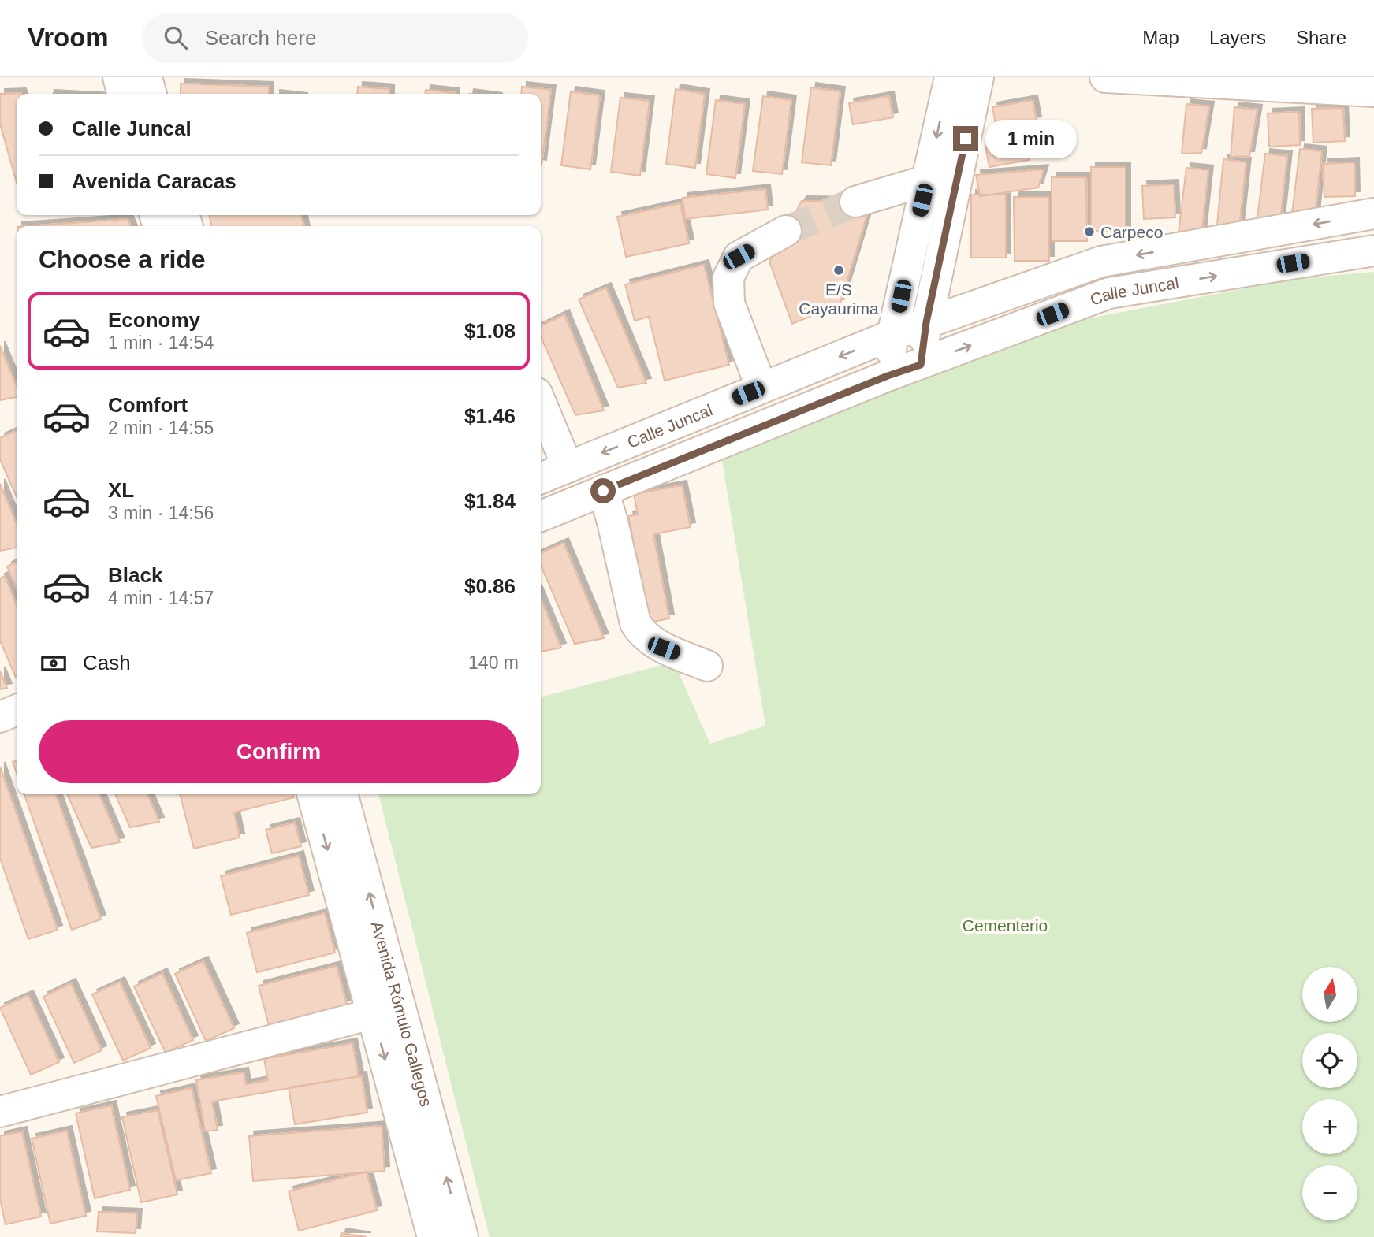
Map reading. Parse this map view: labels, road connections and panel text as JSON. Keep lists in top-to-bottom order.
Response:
{
  "streets": {
    "street": ["Calle Juncal", "Avenida Rómulo Gallegos"]
  },
  "parks": ["Cementerio"],
  "places": ["Carpeco", "E/S Cayaurima"],
  "north": "top",
  "page": {
    "header": "Vroom",
    "search": "Search here",
    "nav": ["Map", "Layers", "Share"],
    "banner": ["Calle Juncal", "Avenida Caracas"],
    "bubble": "1 min",
    "heading": "Choose a ride",
    "list": [
      {
        "name": "Economy",
        "note": "1 min · 14:54",
        "value": "$1.08"
      },
      {
        "name": "Comfort",
        "note": "2 min · 14:55",
        "value": "$1.46"
      },
      {
        "name": "XL",
        "note": "3 min · 14:56",
        "value": "$1.84"
      },
      {
        "name": "Black",
        "note": "4 min · 14:57",
        "value": "$0.86"
      }
    ],
    "pay": ["Cash", "140 m"],
    "buttons": "Confirm",
    "map_buttons": ["+", "−"]
  }
}
